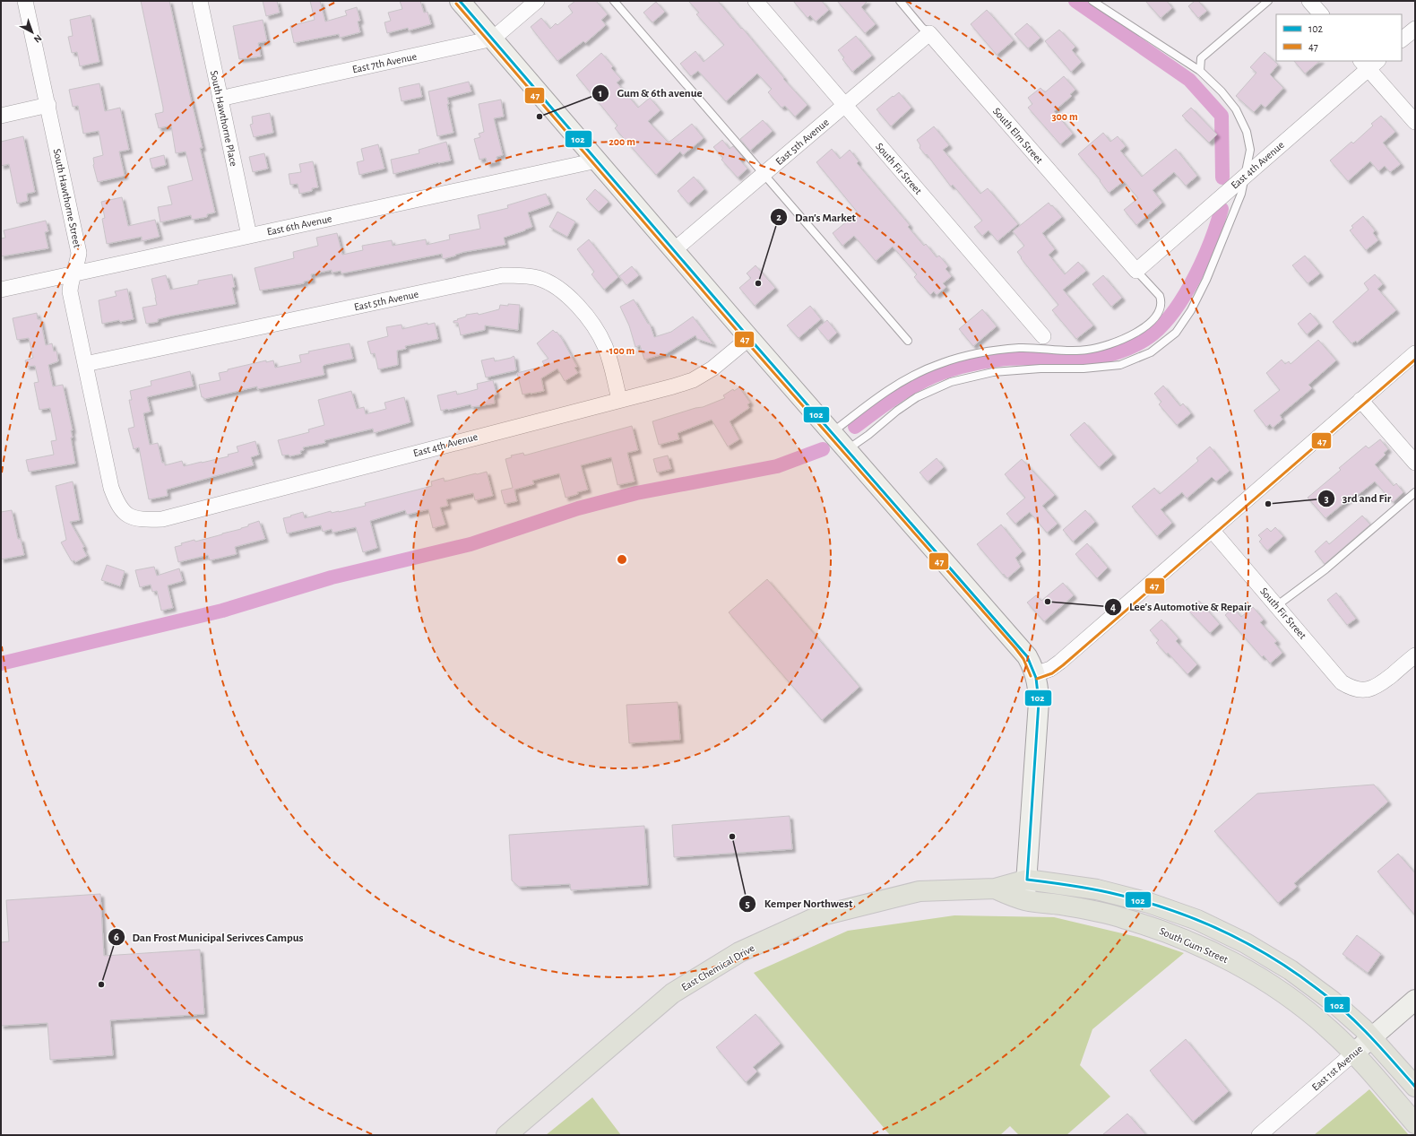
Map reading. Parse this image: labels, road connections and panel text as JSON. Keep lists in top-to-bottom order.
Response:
{
  "streets": {
    "main road": ["South Gum Street", "East Chemical Drive", "East 1st Avenue"],
    "street": [
      "East 7th Avenue",
      "South Hawthorne Place",
      "South Elm Street",
      "East 5th Avenue",
      "East 4th Avenue",
      "South Fir Street",
      "South Hawthorne Street",
      "East 6th Avenue"
    ]
  },
  "crossings": [
    ["East 7th Avenue", "South Hawthorne Place"],
    ["South Hawthorne Place", "East 6th Avenue"],
    ["South Elm Street", "East 5th Avenue"],
    ["South Elm Street", "East 4th Avenue"],
    ["East 5th Avenue", "East 4th Avenue"],
    ["East 5th Avenue", "South Fir Street"],
    ["East 5th Avenue", "South Hawthorne Street"],
    ["East 4th Avenue", "South Hawthorne Street"],
    ["South Hawthorne Street", "East 6th Avenue"],
    ["South Gum Street", "East Chemical Drive"],
    ["South Gum Street", "East 1st Avenue"]
  ],
  "places": [
    "Gum & 6th avenue",
    "Dan's Market",
    "3rd and Fir",
    "Lee's Automotive & Repair",
    "Kemper Northwest",
    "Dan Frost Municipal Serivces Campus"
  ],
  "lines": ["transit line 102", "transit line 47"],
  "legend": ["102", "47"],
  "north": "bottom right",
  "rings": ["300 m", "200 m", "100 m"]
}
